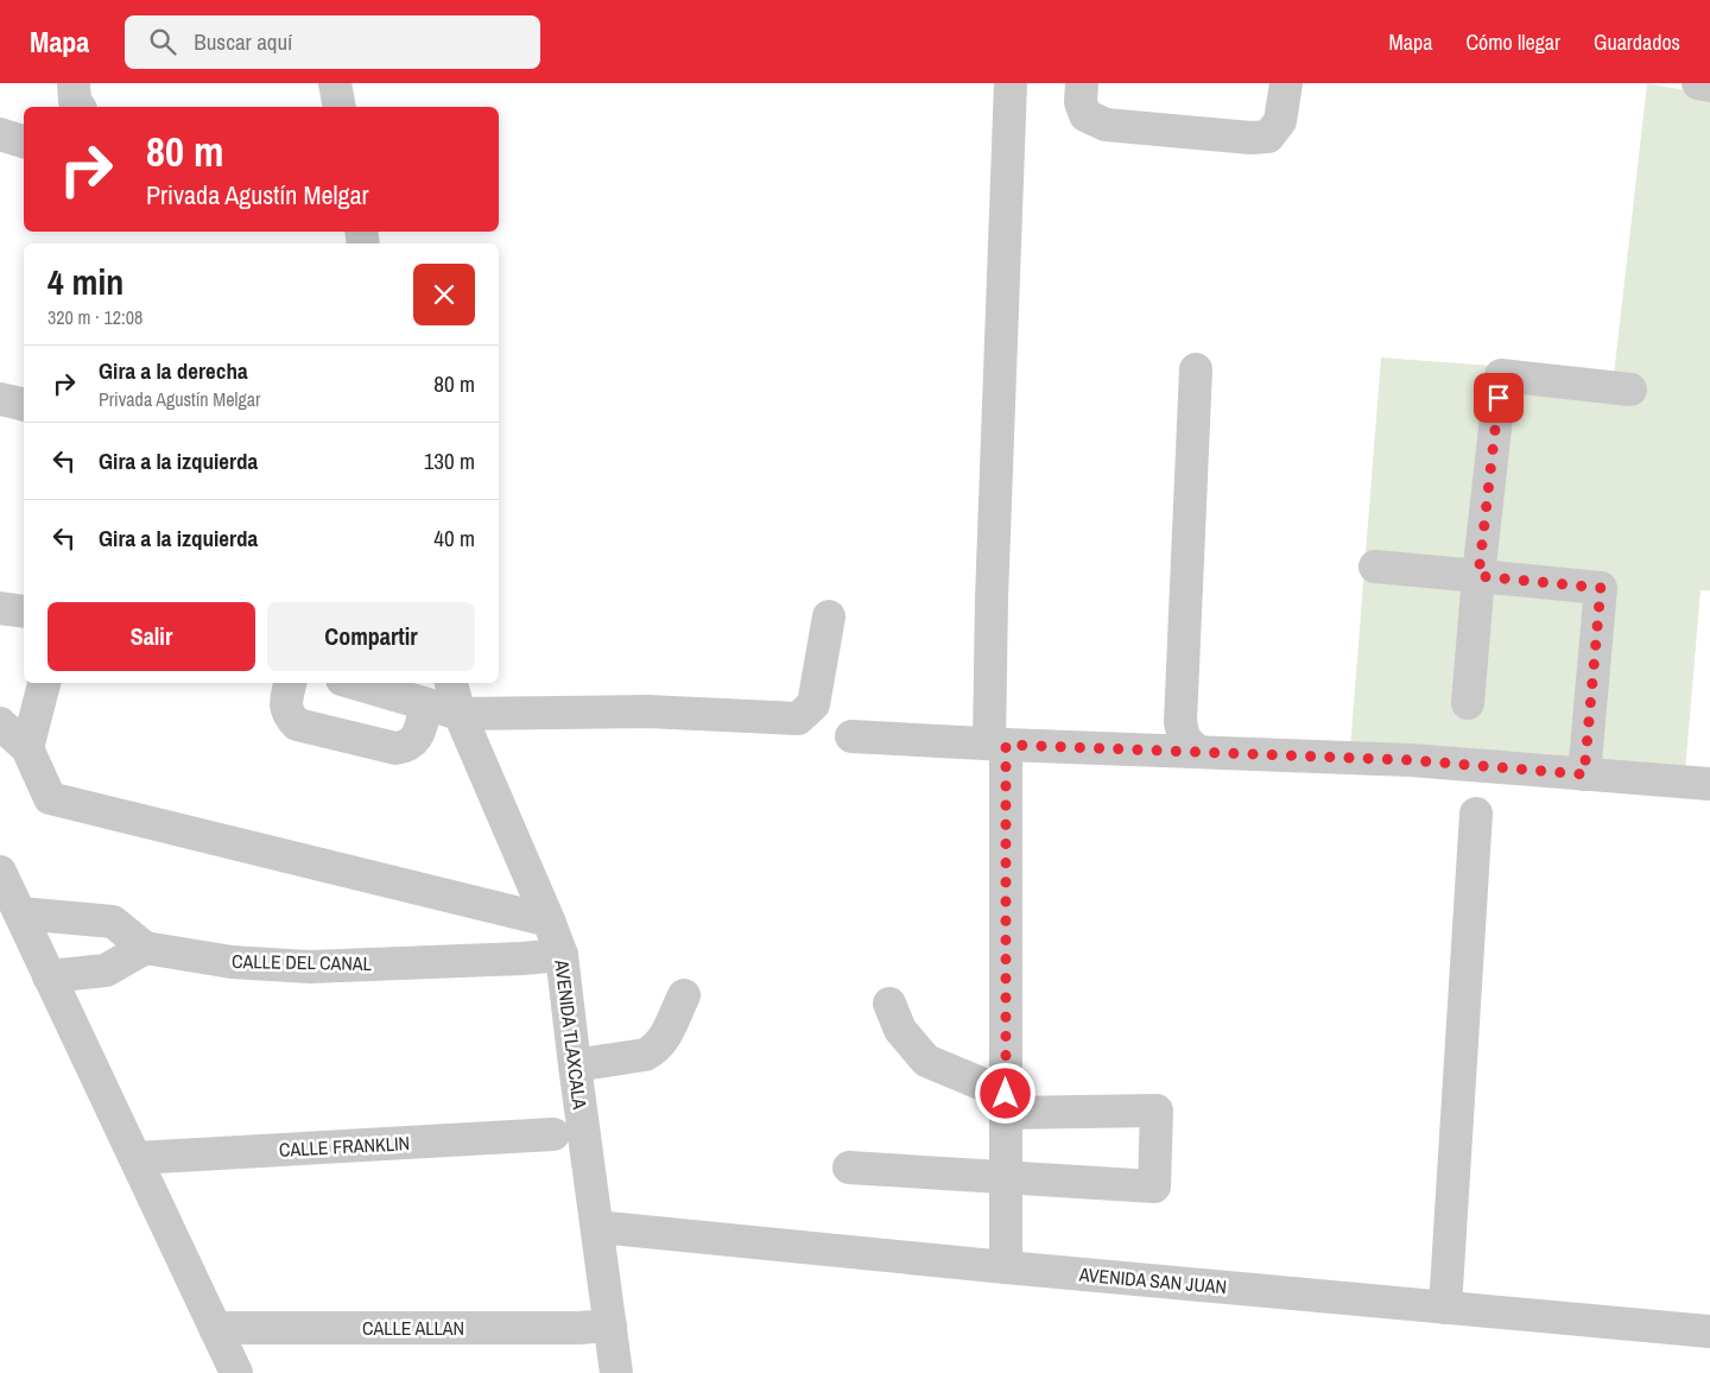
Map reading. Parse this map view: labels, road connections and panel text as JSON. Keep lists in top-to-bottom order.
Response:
{
  "streets": {
    "street": [
      "CALLE DEL CANAL",
      "AVENIDA TLAXCALA",
      "CALLE FRANKLIN",
      "AVENIDA SAN JUAN",
      "CALLE ALLAN"
    ]
  },
  "crossings": [
    ["CALLE DEL CANAL", "AVENIDA TLAXCALA"],
    ["AVENIDA TLAXCALA", "AVENIDA SAN JUAN"],
    ["AVENIDA TLAXCALA", "CALLE ALLAN"]
  ],
  "page": {
    "header": "Mapa",
    "search": "Buscar aquí",
    "nav": ["Mapa", "Cómo llegar", "Guardados"],
    "turn": ["80 m", "Privada Agustín Melgar"],
    "heading": ["4 min", "320 m · 12:08"],
    "list": [
      {
        "name": "Gira a la derecha",
        "note": "Privada Agustín Melgar",
        "value": "80 m"
      },
      {
        "name": "Gira a la izquierda",
        "value": "130 m"
      },
      {
        "name": "Gira a la izquierda",
        "value": "40 m"
      }
    ],
    "buttons": ["Salir", "Compartir"]
  }
}
